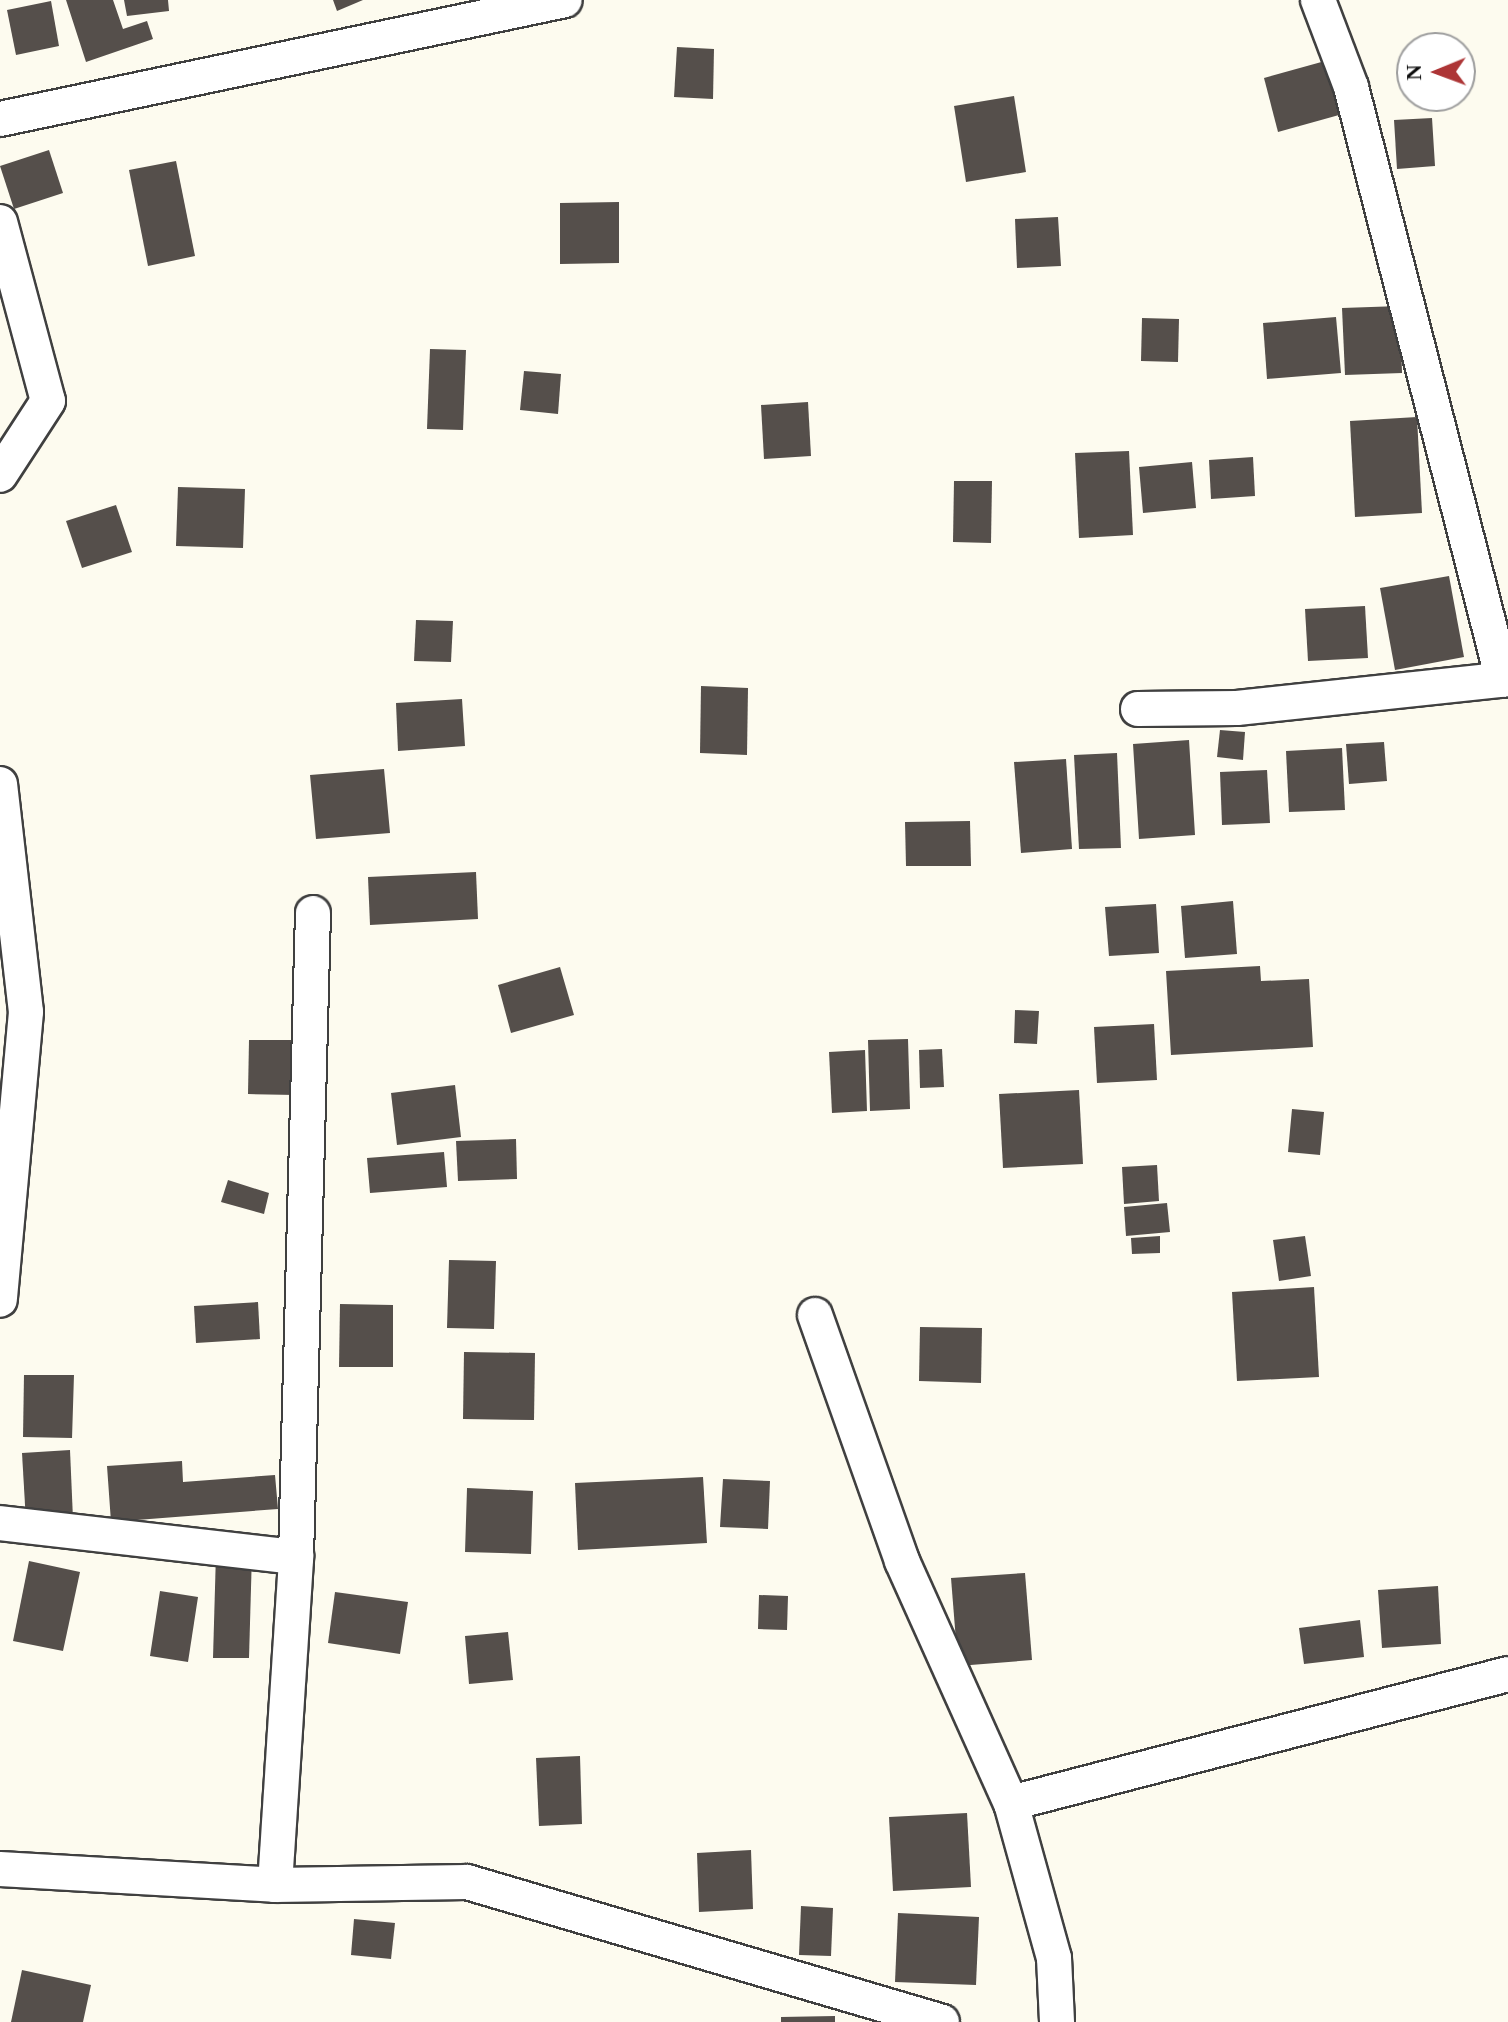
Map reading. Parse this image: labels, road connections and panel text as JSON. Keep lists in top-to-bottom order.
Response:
{
  "north": "left"
}
